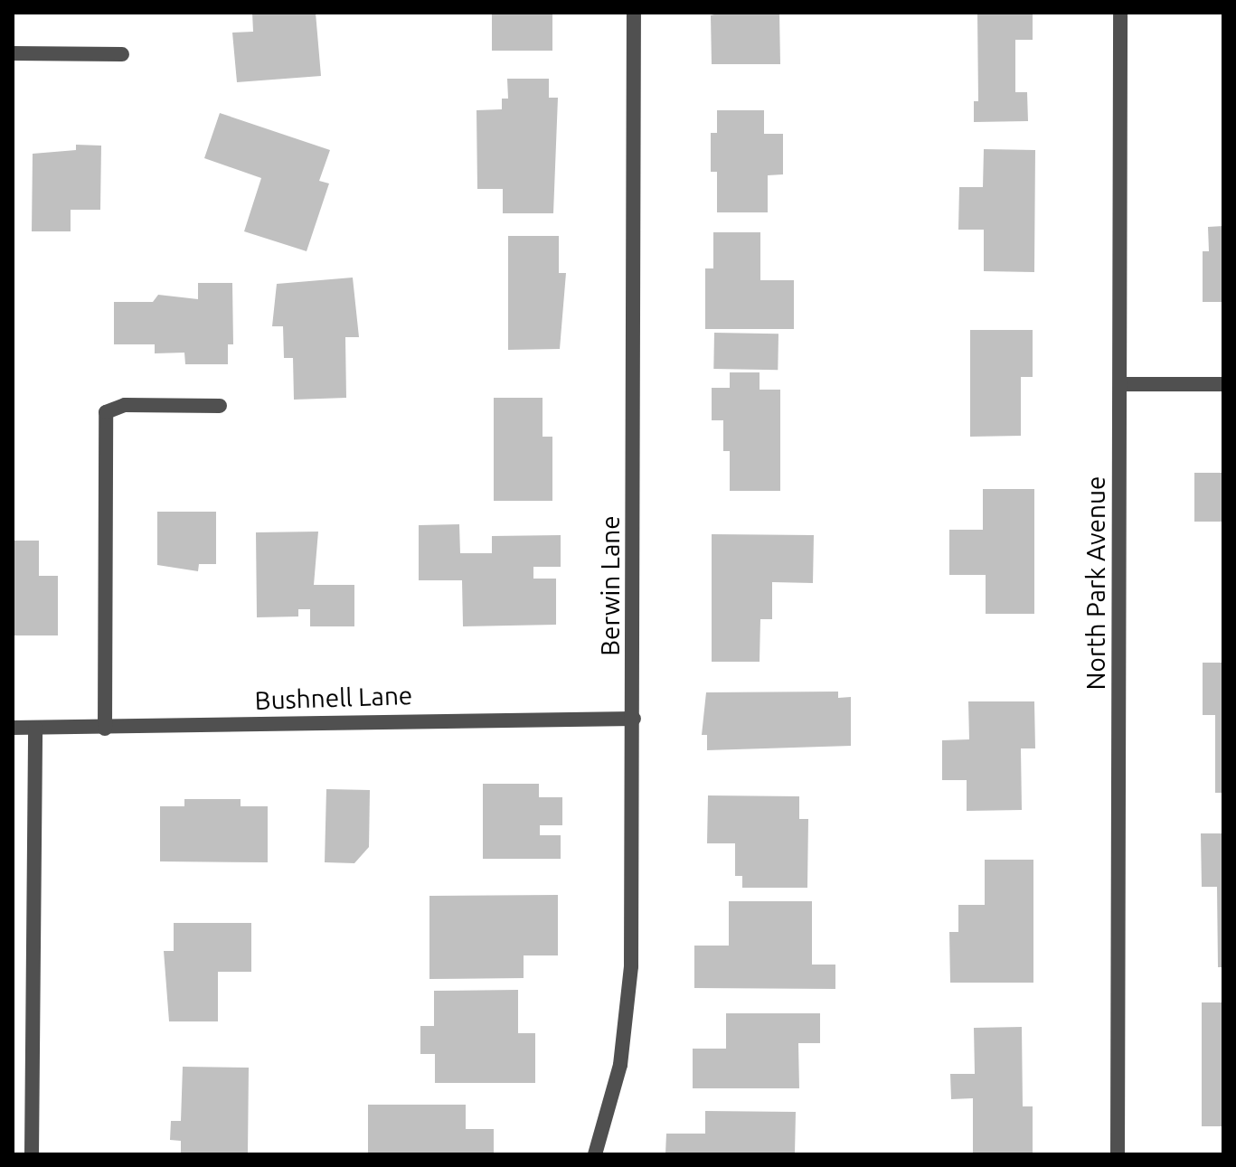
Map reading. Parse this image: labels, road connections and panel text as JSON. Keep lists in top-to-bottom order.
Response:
{
  "streets": {
    "street": ["North Park Avenue", "Berwin Lane", "Bushnell Lane"]
  },
  "crossings": [
    ["Berwin Lane", "Bushnell Lane"]
  ]
}
